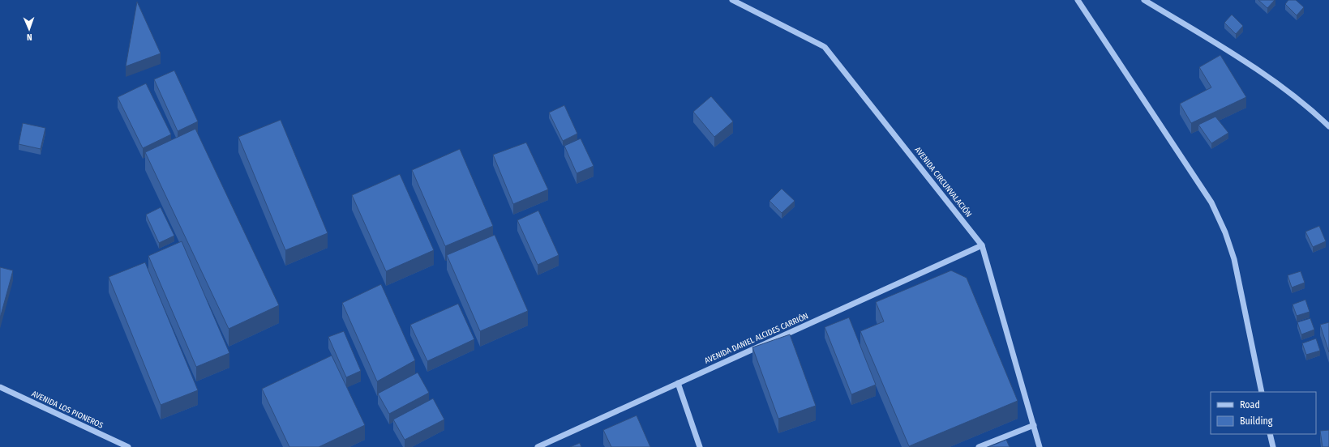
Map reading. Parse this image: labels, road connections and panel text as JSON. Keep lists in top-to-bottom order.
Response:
{
  "streets": {
    "street": ["AVENIDA CIRCUNVALACIÓN", "AVENIDA DANIEL ALCIDES CARRIÓN", "AVENIDA LOS PIONEROS"]
  },
  "crossings": [
    ["AVENIDA CIRCUNVALACIÓN", "AVENIDA DANIEL ALCIDES CARRIÓN"]
  ],
  "legend": ["Road", "Building"],
  "north": "bottom"
}
